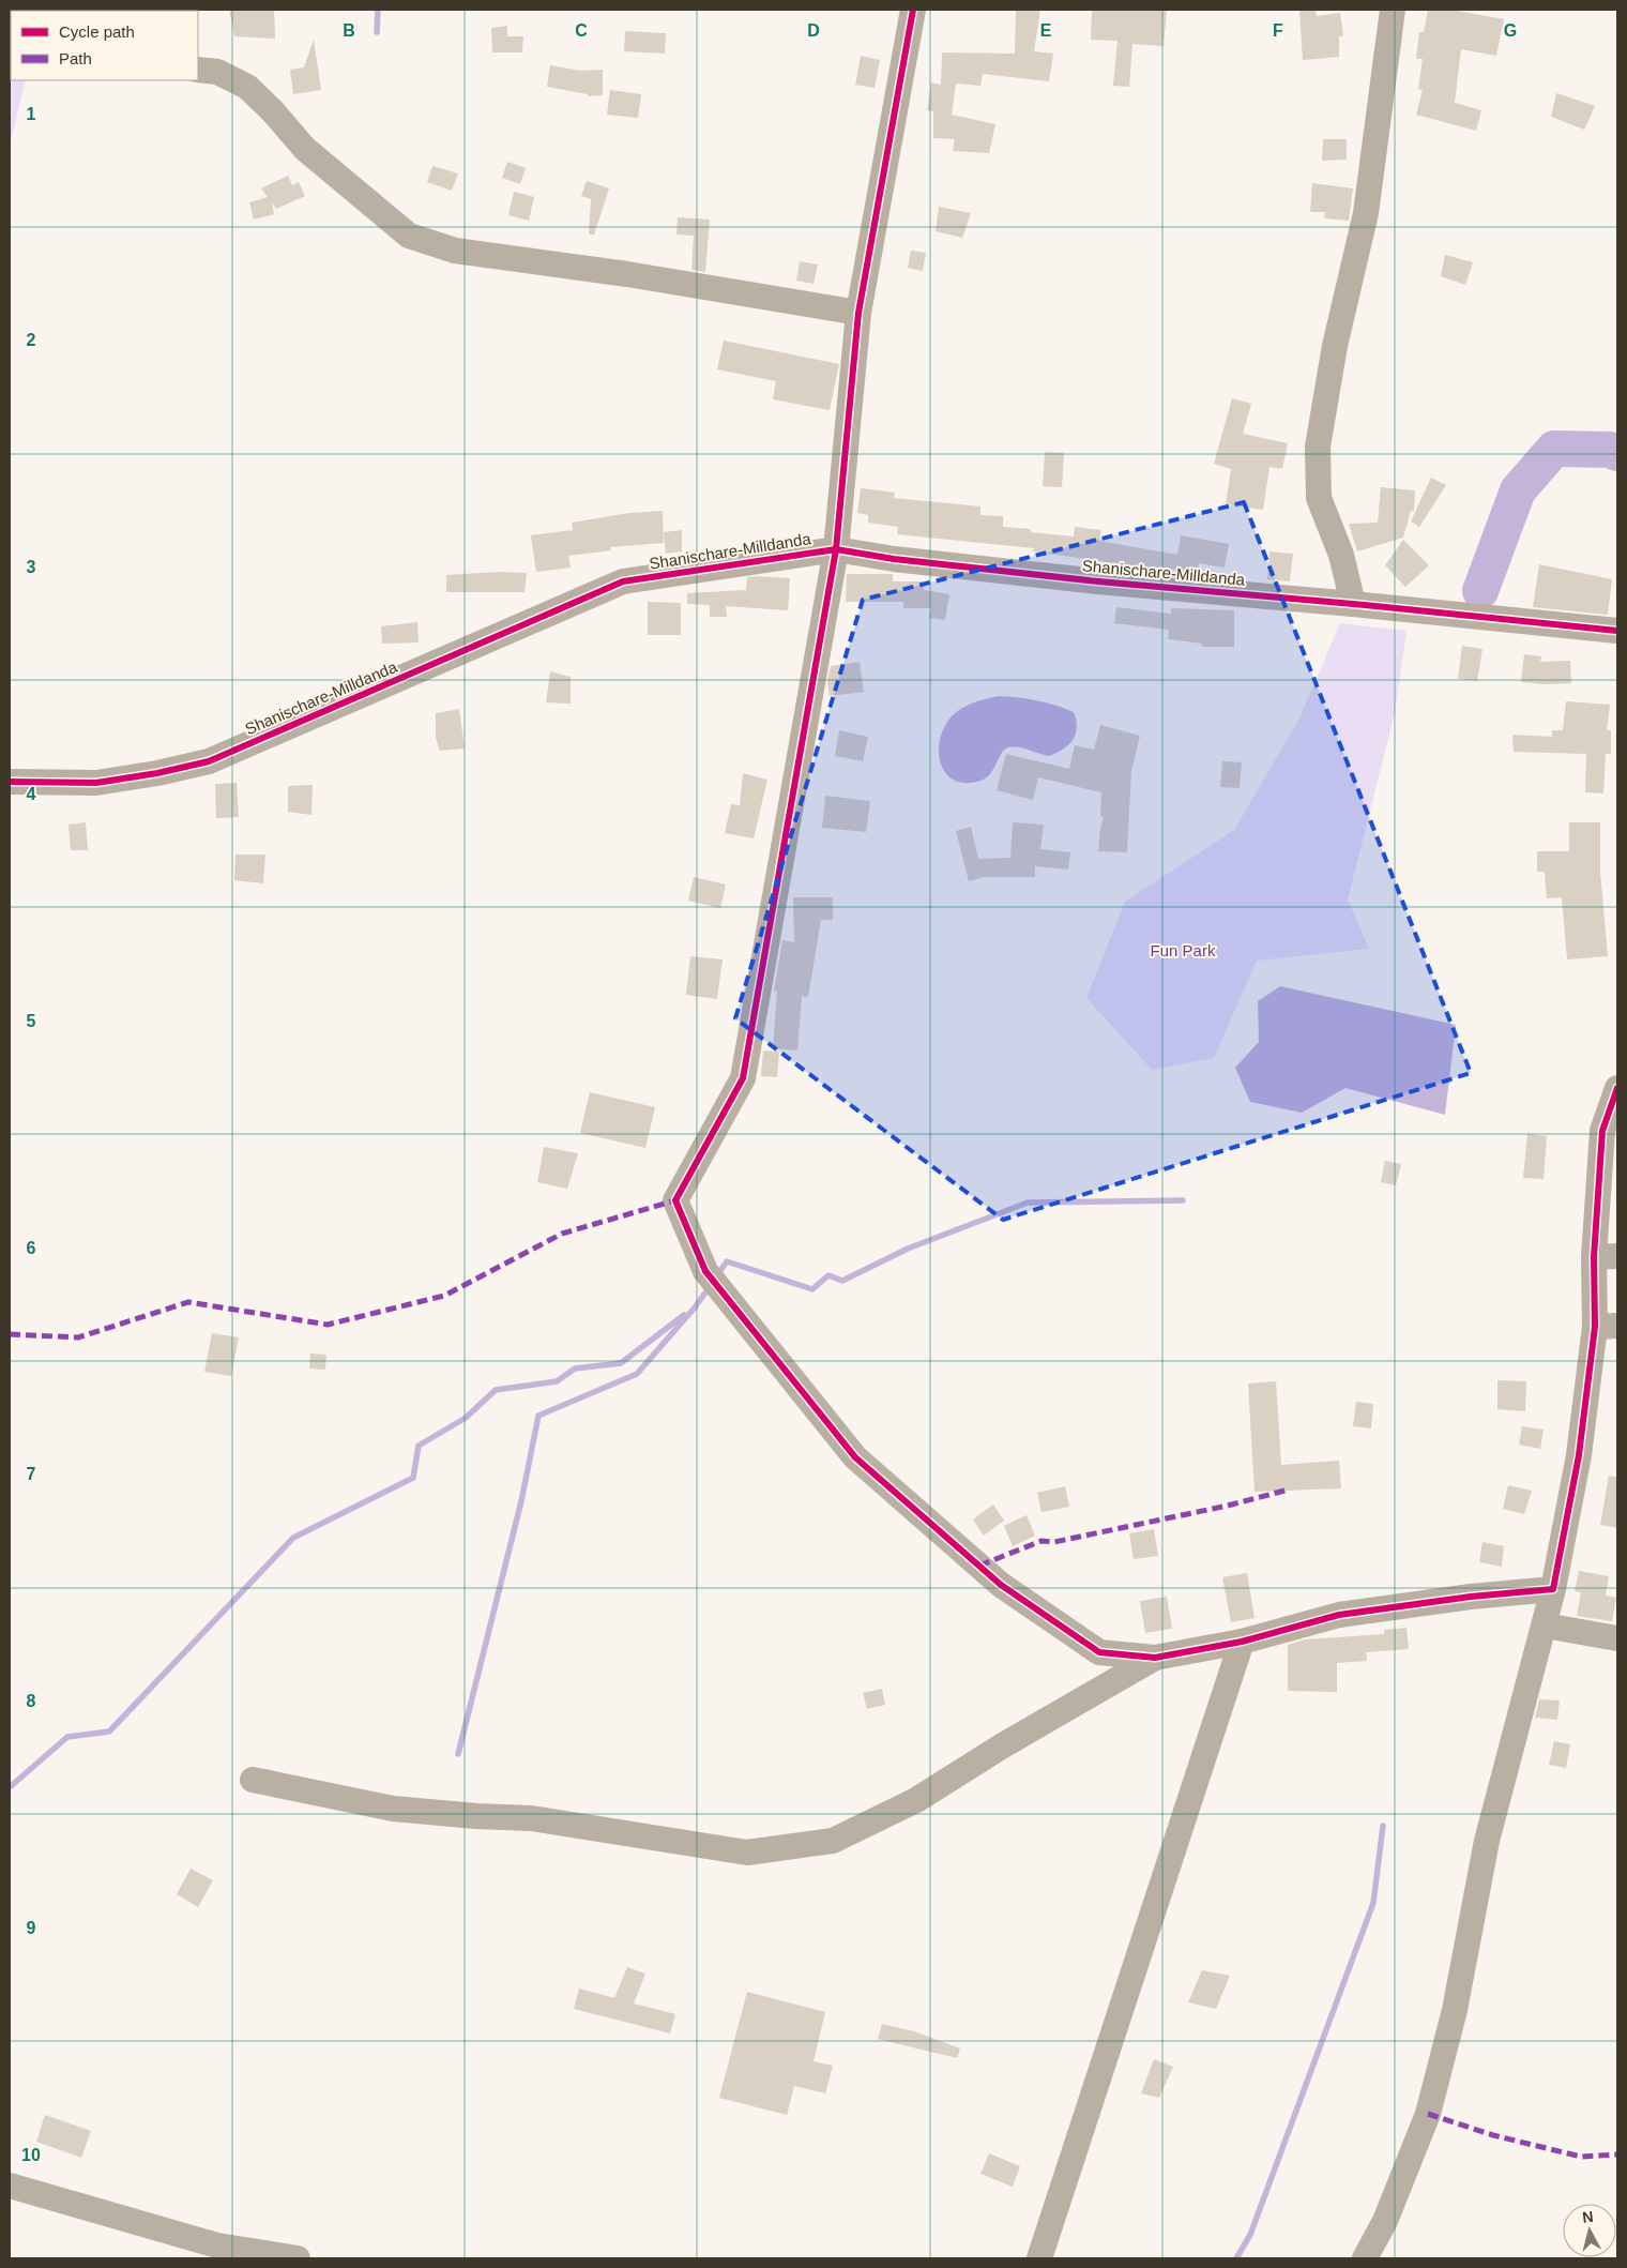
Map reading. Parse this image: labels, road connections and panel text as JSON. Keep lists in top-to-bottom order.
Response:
{
  "streets": {
    "street": ["Shanischare-Milldanda"]
  },
  "parks": ["Fun Park"],
  "legend": ["Cycle path", "Path"],
  "north": "top",
  "grid": {
    "columns": [
      "B",
      "C",
      "D",
      "E",
      "F",
      "G"
    ],
    "rows": [
      "1",
      "2",
      "3",
      "4",
      "5",
      "6",
      "7",
      "8",
      "9",
      "10"
    ]
  }
}
